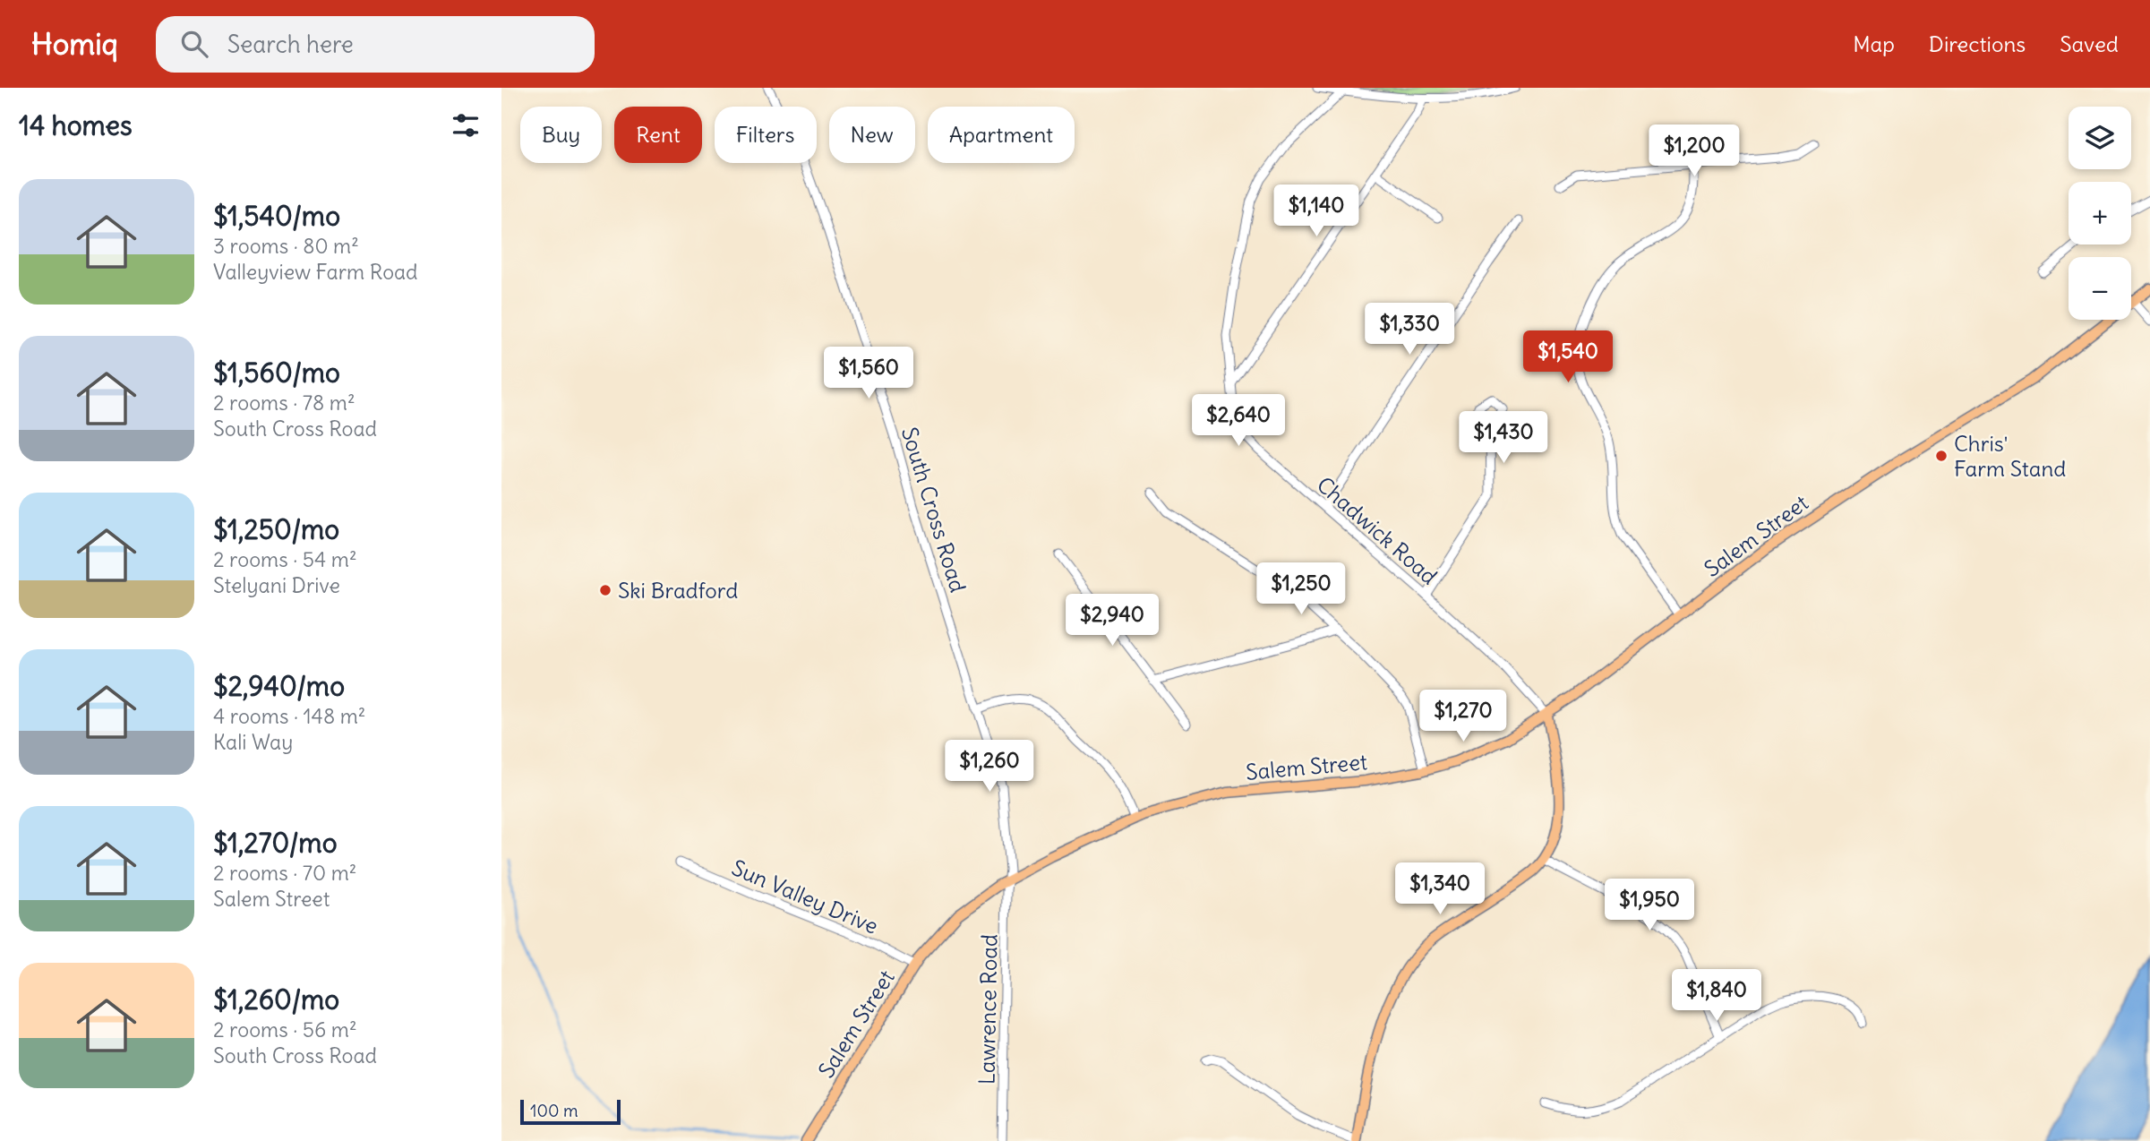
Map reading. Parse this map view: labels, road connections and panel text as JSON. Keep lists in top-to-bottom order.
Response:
{
  "streets": {
    "main road": ["Salem Street"],
    "street": [
      "South Cross Road",
      "Chadwick Road",
      "Sun Valley Drive",
      "Lawrence Road"
    ]
  },
  "crossings": [
    ["South Cross Road", "Salem Street"],
    ["South Cross Road", "Lawrence Road"],
    ["Chadwick Road", "Salem Street"],
    ["Salem Street", "Sun Valley Drive"],
    ["Salem Street", "Lawrence Road"]
  ],
  "places": ["Chris' Farm Stand", "Ski Bradford"],
  "scale_bar": "100 m",
  "page": {
    "header": "Homiq",
    "search": "Search here",
    "nav": ["Map", "Directions", "Saved"],
    "heading": "14 homes",
    "map_buttons": ["+", "−"],
    "chip": [
      "Buy",
      "Rent",
      "Filters",
      "New",
      "Apartment"
    ],
    "price": [
      "$1,200",
      "$1,140",
      "$1,330",
      "$1,540",
      "$1,560",
      "$2,640",
      "$1,430",
      "$1,250",
      "$2,940",
      "$1,270",
      "$1,260",
      "$1,340",
      "$1,950",
      "$1,840"
    ],
    "list": [
      {
        "name": "$1,540/mo",
        "note": "3 rooms · 80 m² · Valleyview Farm Road"
      },
      {
        "name": "$1,560/mo",
        "note": "2 rooms · 78 m² · South Cross Road"
      },
      {
        "name": "$1,250/mo",
        "note": "2 rooms · 54 m² · Stelyani Drive"
      },
      {
        "name": "$2,940/mo",
        "note": "4 rooms · 148 m² · Kali Way"
      },
      {
        "name": "$1,270/mo",
        "note": "2 rooms · 70 m² · Salem Street"
      },
      {
        "name": "$1,260/mo",
        "note": "2 rooms · 56 m² · South Cross Road"
      }
    ],
    "scale": "100 m"
  }
}
